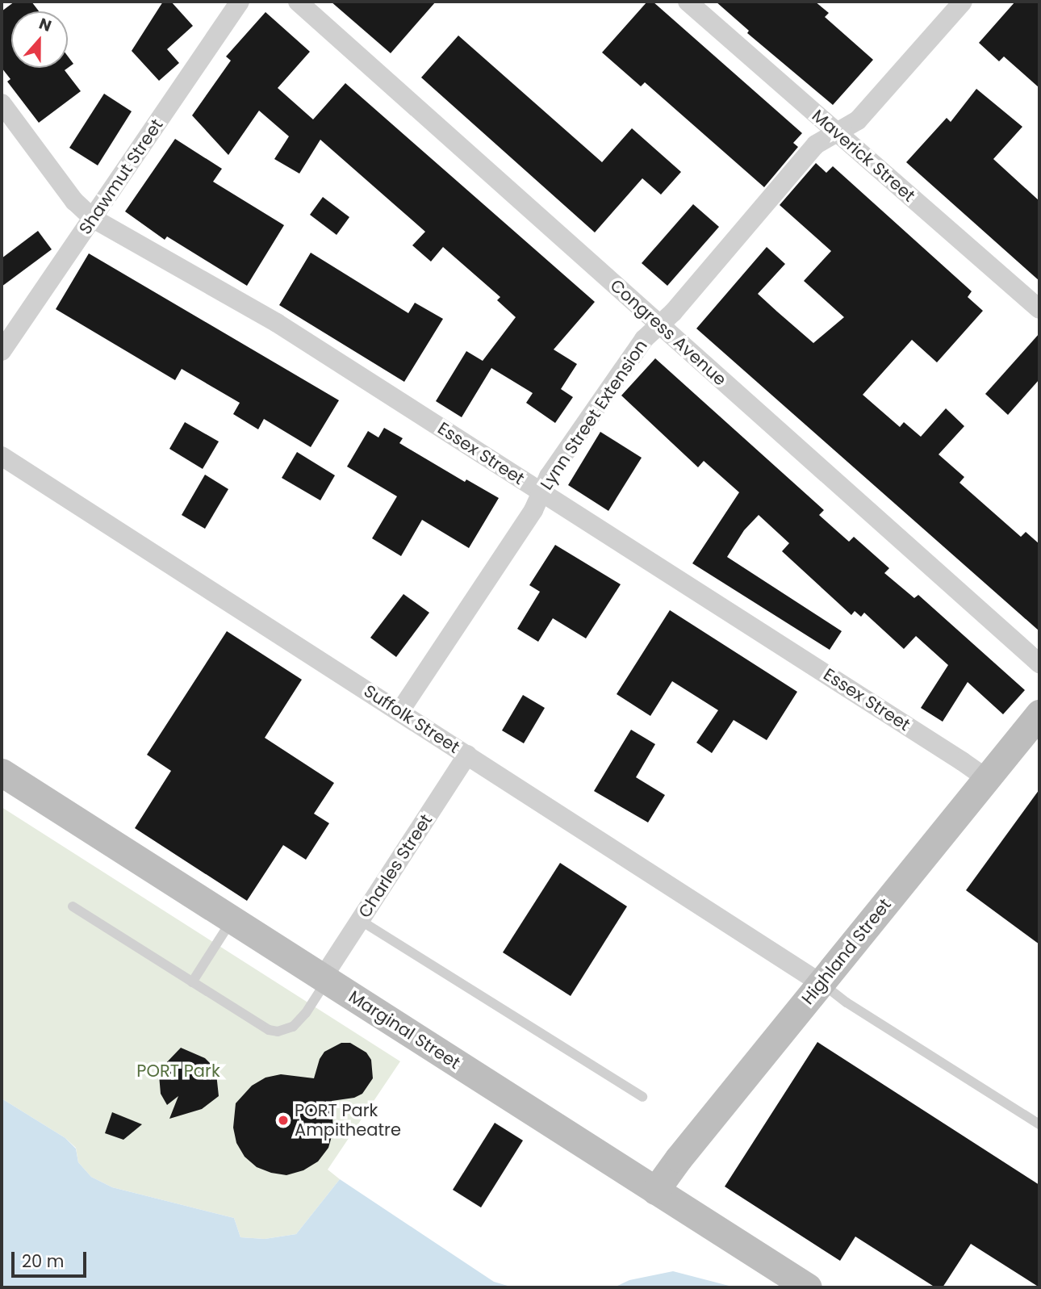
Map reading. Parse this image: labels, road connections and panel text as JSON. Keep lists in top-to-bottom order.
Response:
{
  "streets": {
    "main road": ["Highland Street", "Marginal Street"],
    "street": [
      "Maverick Street",
      "Shawmut Street",
      "Congress Avenue",
      "Lynn Street Extension",
      "Essex Street",
      "Suffolk Street",
      "Charles Street"
    ]
  },
  "crossings": [
    ["Maverick Street", "Lynn Street Extension"],
    ["Shawmut Street", "Essex Street"],
    ["Congress Avenue", "Lynn Street Extension"],
    ["Lynn Street Extension", "Essex Street"],
    ["Lynn Street Extension", "Suffolk Street"],
    ["Essex Street", "Highland Street"],
    ["Suffolk Street", "Charles Street"],
    ["Suffolk Street", "Highland Street"],
    ["Charles Street", "Marginal Street"],
    ["Highland Street", "Marginal Street"]
  ],
  "parks": ["PORT Park"],
  "places": ["PORT Park Ampitheatre"],
  "scale_bar": "20 m",
  "north": "top"
}
